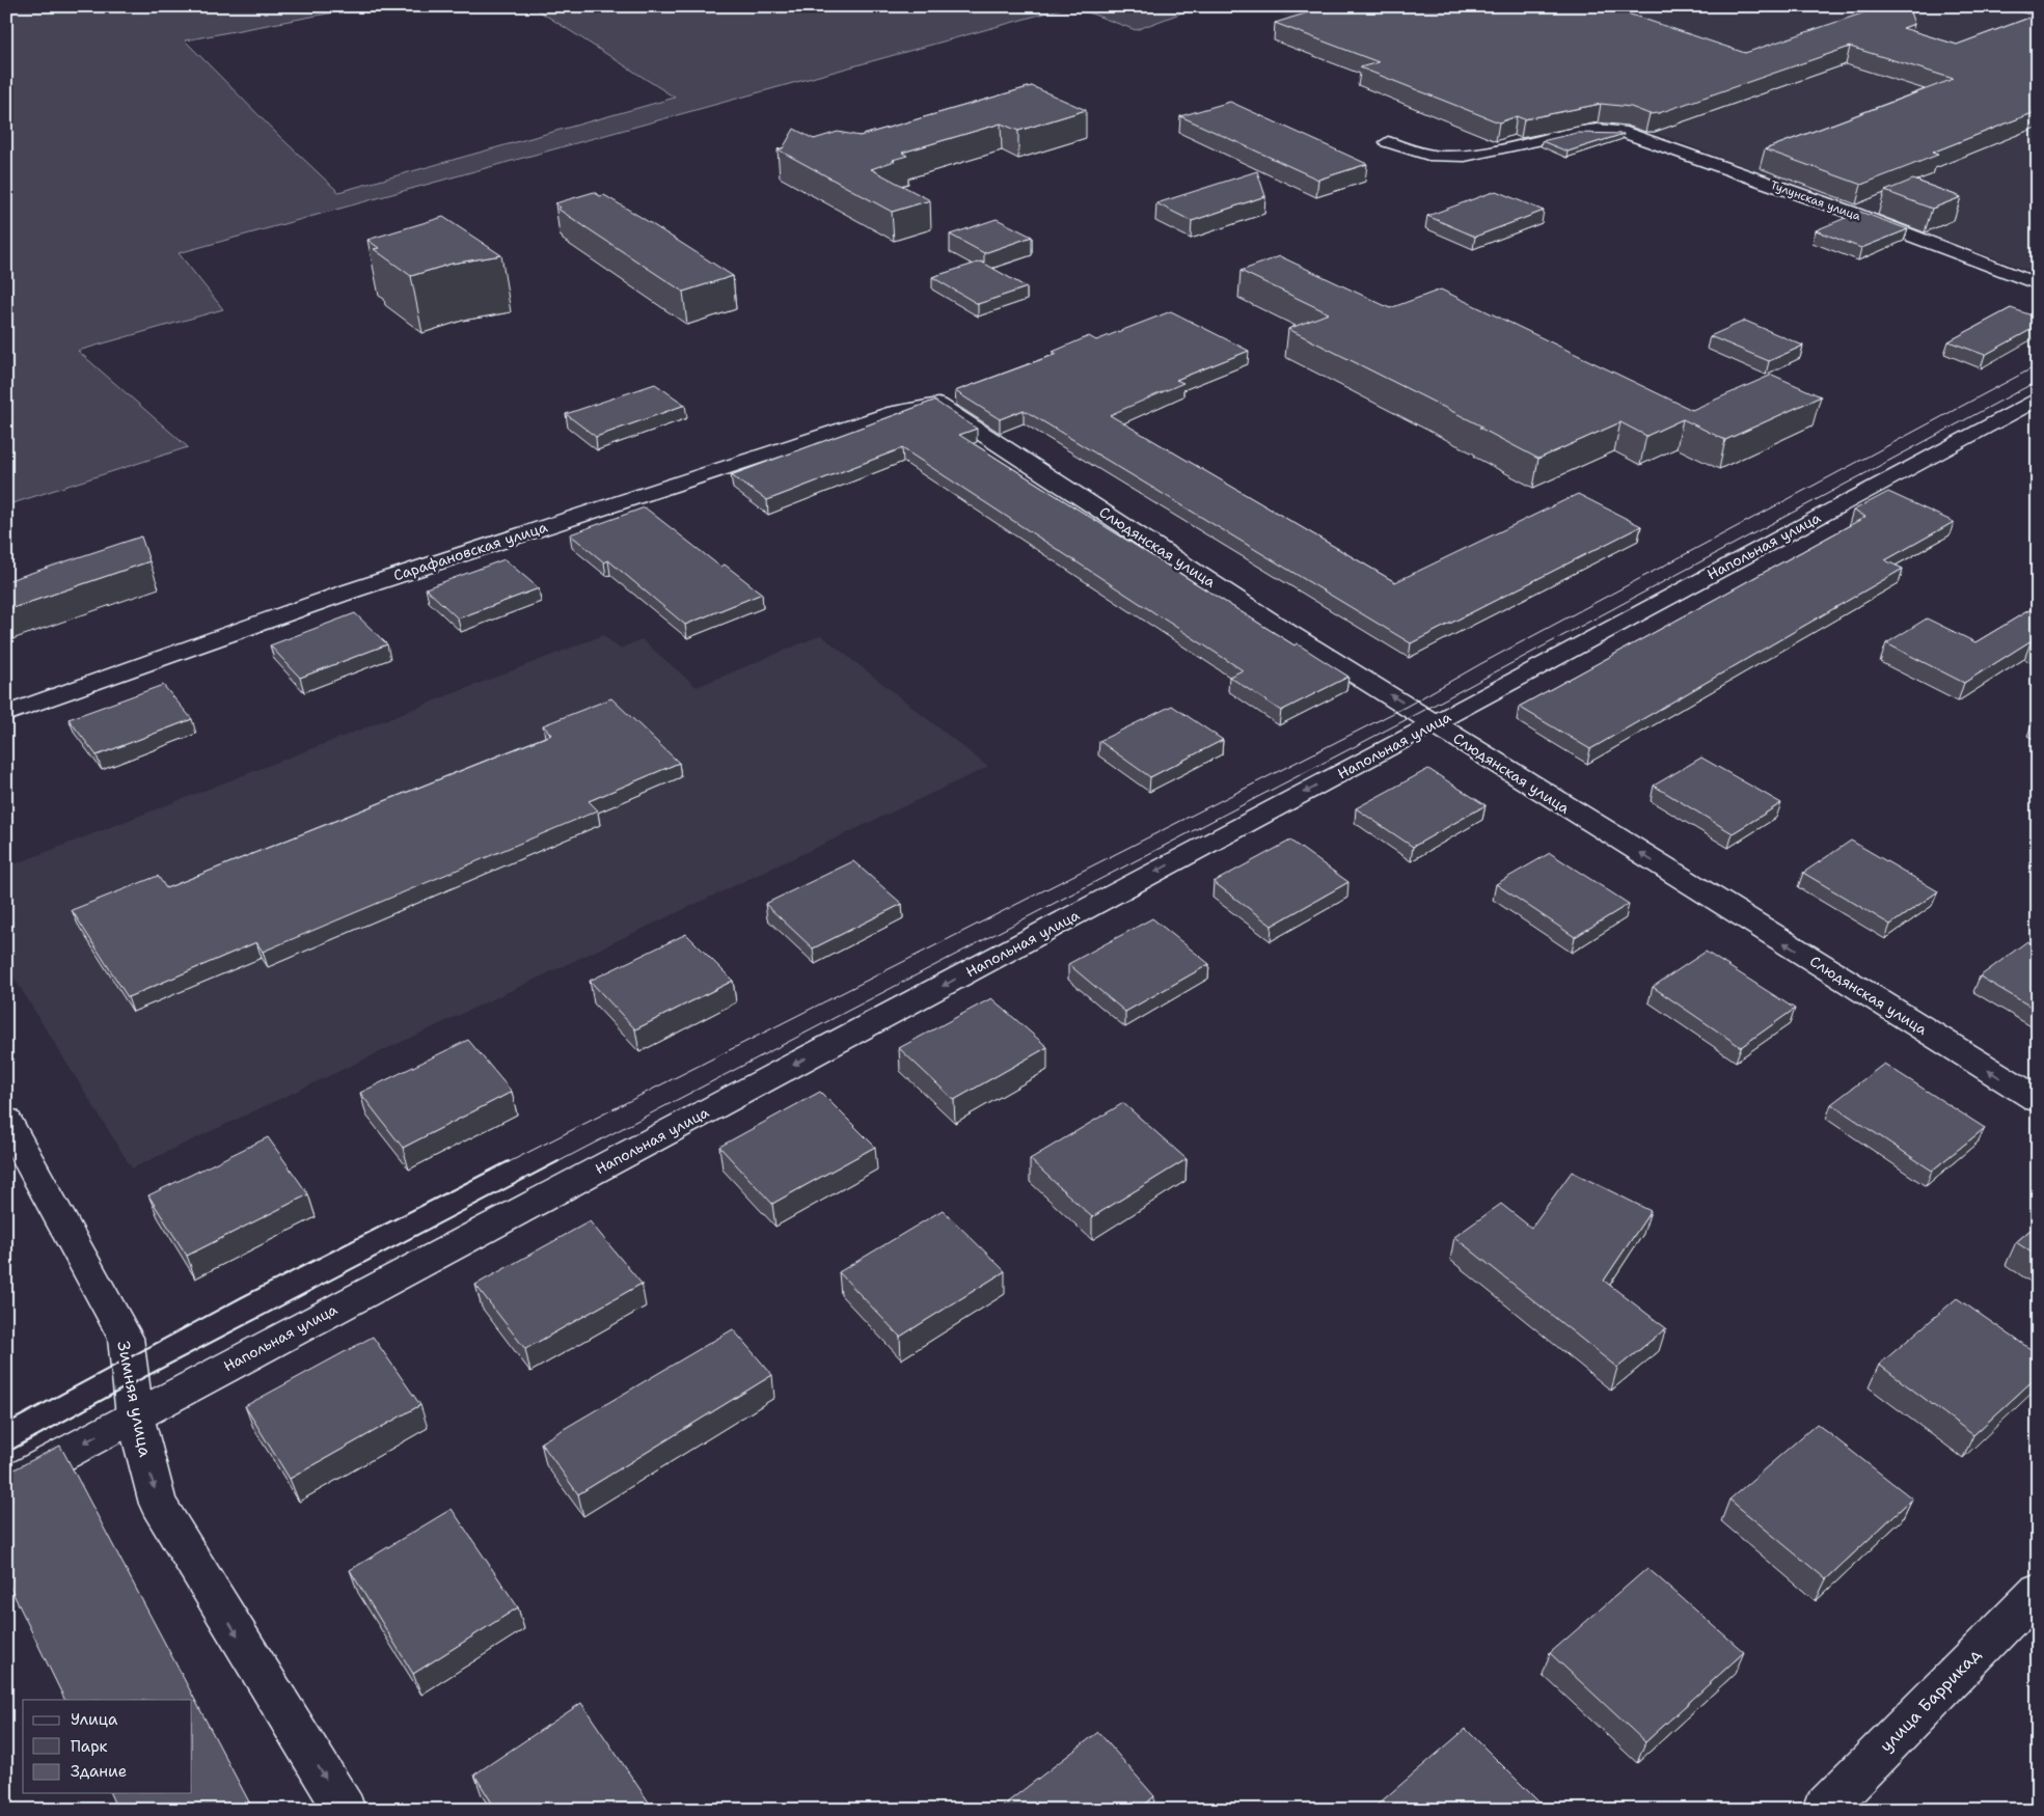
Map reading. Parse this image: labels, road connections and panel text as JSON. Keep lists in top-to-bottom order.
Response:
{
  "streets": {
    "street": [
      "Тулунская улица",
      "Напольная улица",
      "Слюдянская улица",
      "Сарафановская улица",
      "Зимняя улица",
      "улица Баррикад"
    ]
  },
  "crossings": [
    ["Напольная улица", "Слюдянская улица"],
    ["Напольная улица", "Зимняя улица"],
    ["Слюдянская улица", "Сарафановская улица"]
  ],
  "one_way": ["Напольная улица", "Слюдянская улица", "Зимняя улица"],
  "legend": ["Улица", "Парк", "Здание"]
}
